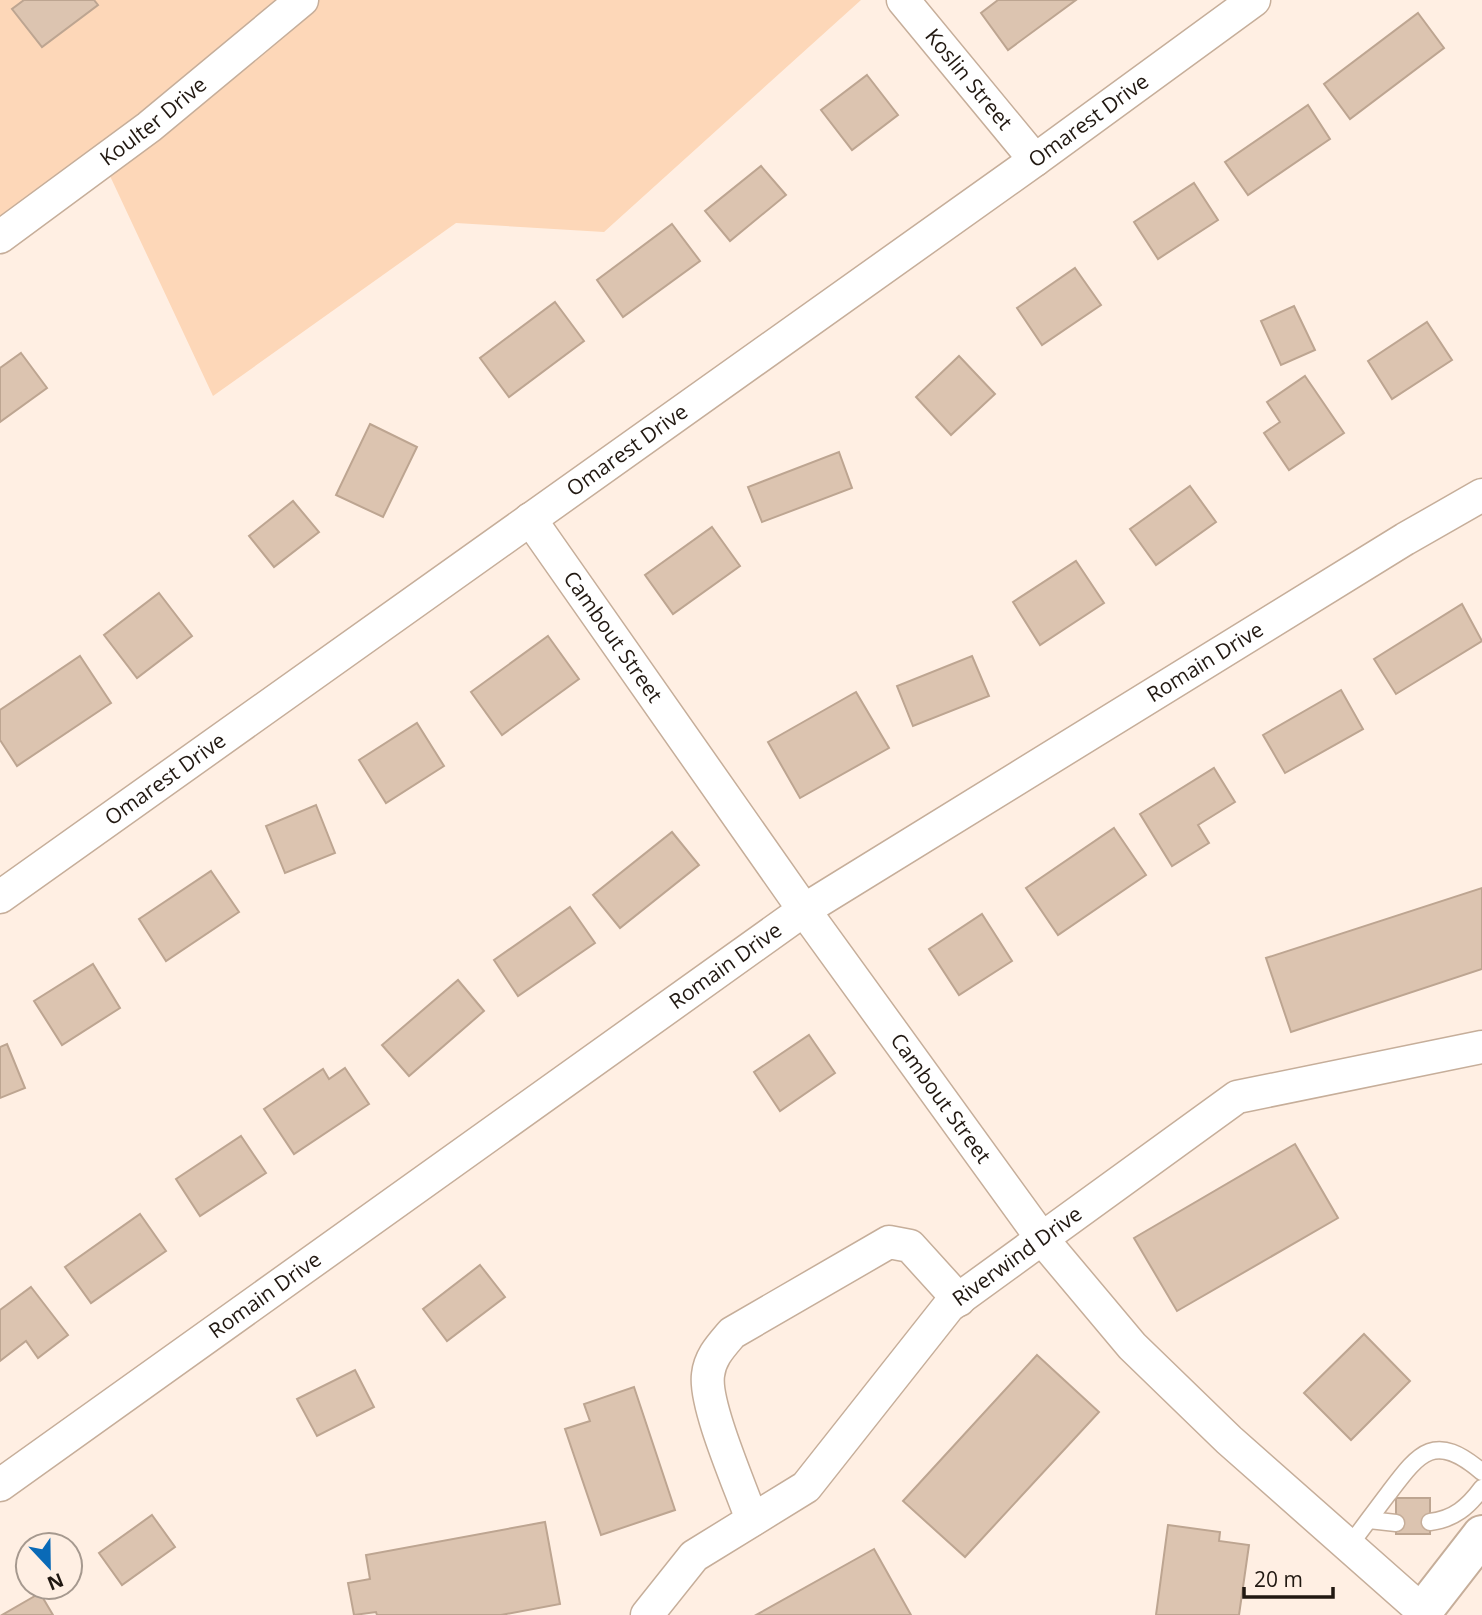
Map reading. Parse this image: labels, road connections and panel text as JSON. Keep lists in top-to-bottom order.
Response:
{
  "streets": {
    "street": [
      "Koslin Street",
      "Omarest Drive",
      "Koulter Drive",
      "Cambout Street",
      "Romain Drive",
      "Riverwind Drive"
    ]
  },
  "crossings": [
    ["Koslin Street", "Omarest Drive"],
    ["Omarest Drive", "Cambout Street"],
    ["Cambout Street", "Romain Drive"],
    ["Cambout Street", "Riverwind Drive"]
  ],
  "scale_bar": "20 m",
  "north": "bottom"
}
